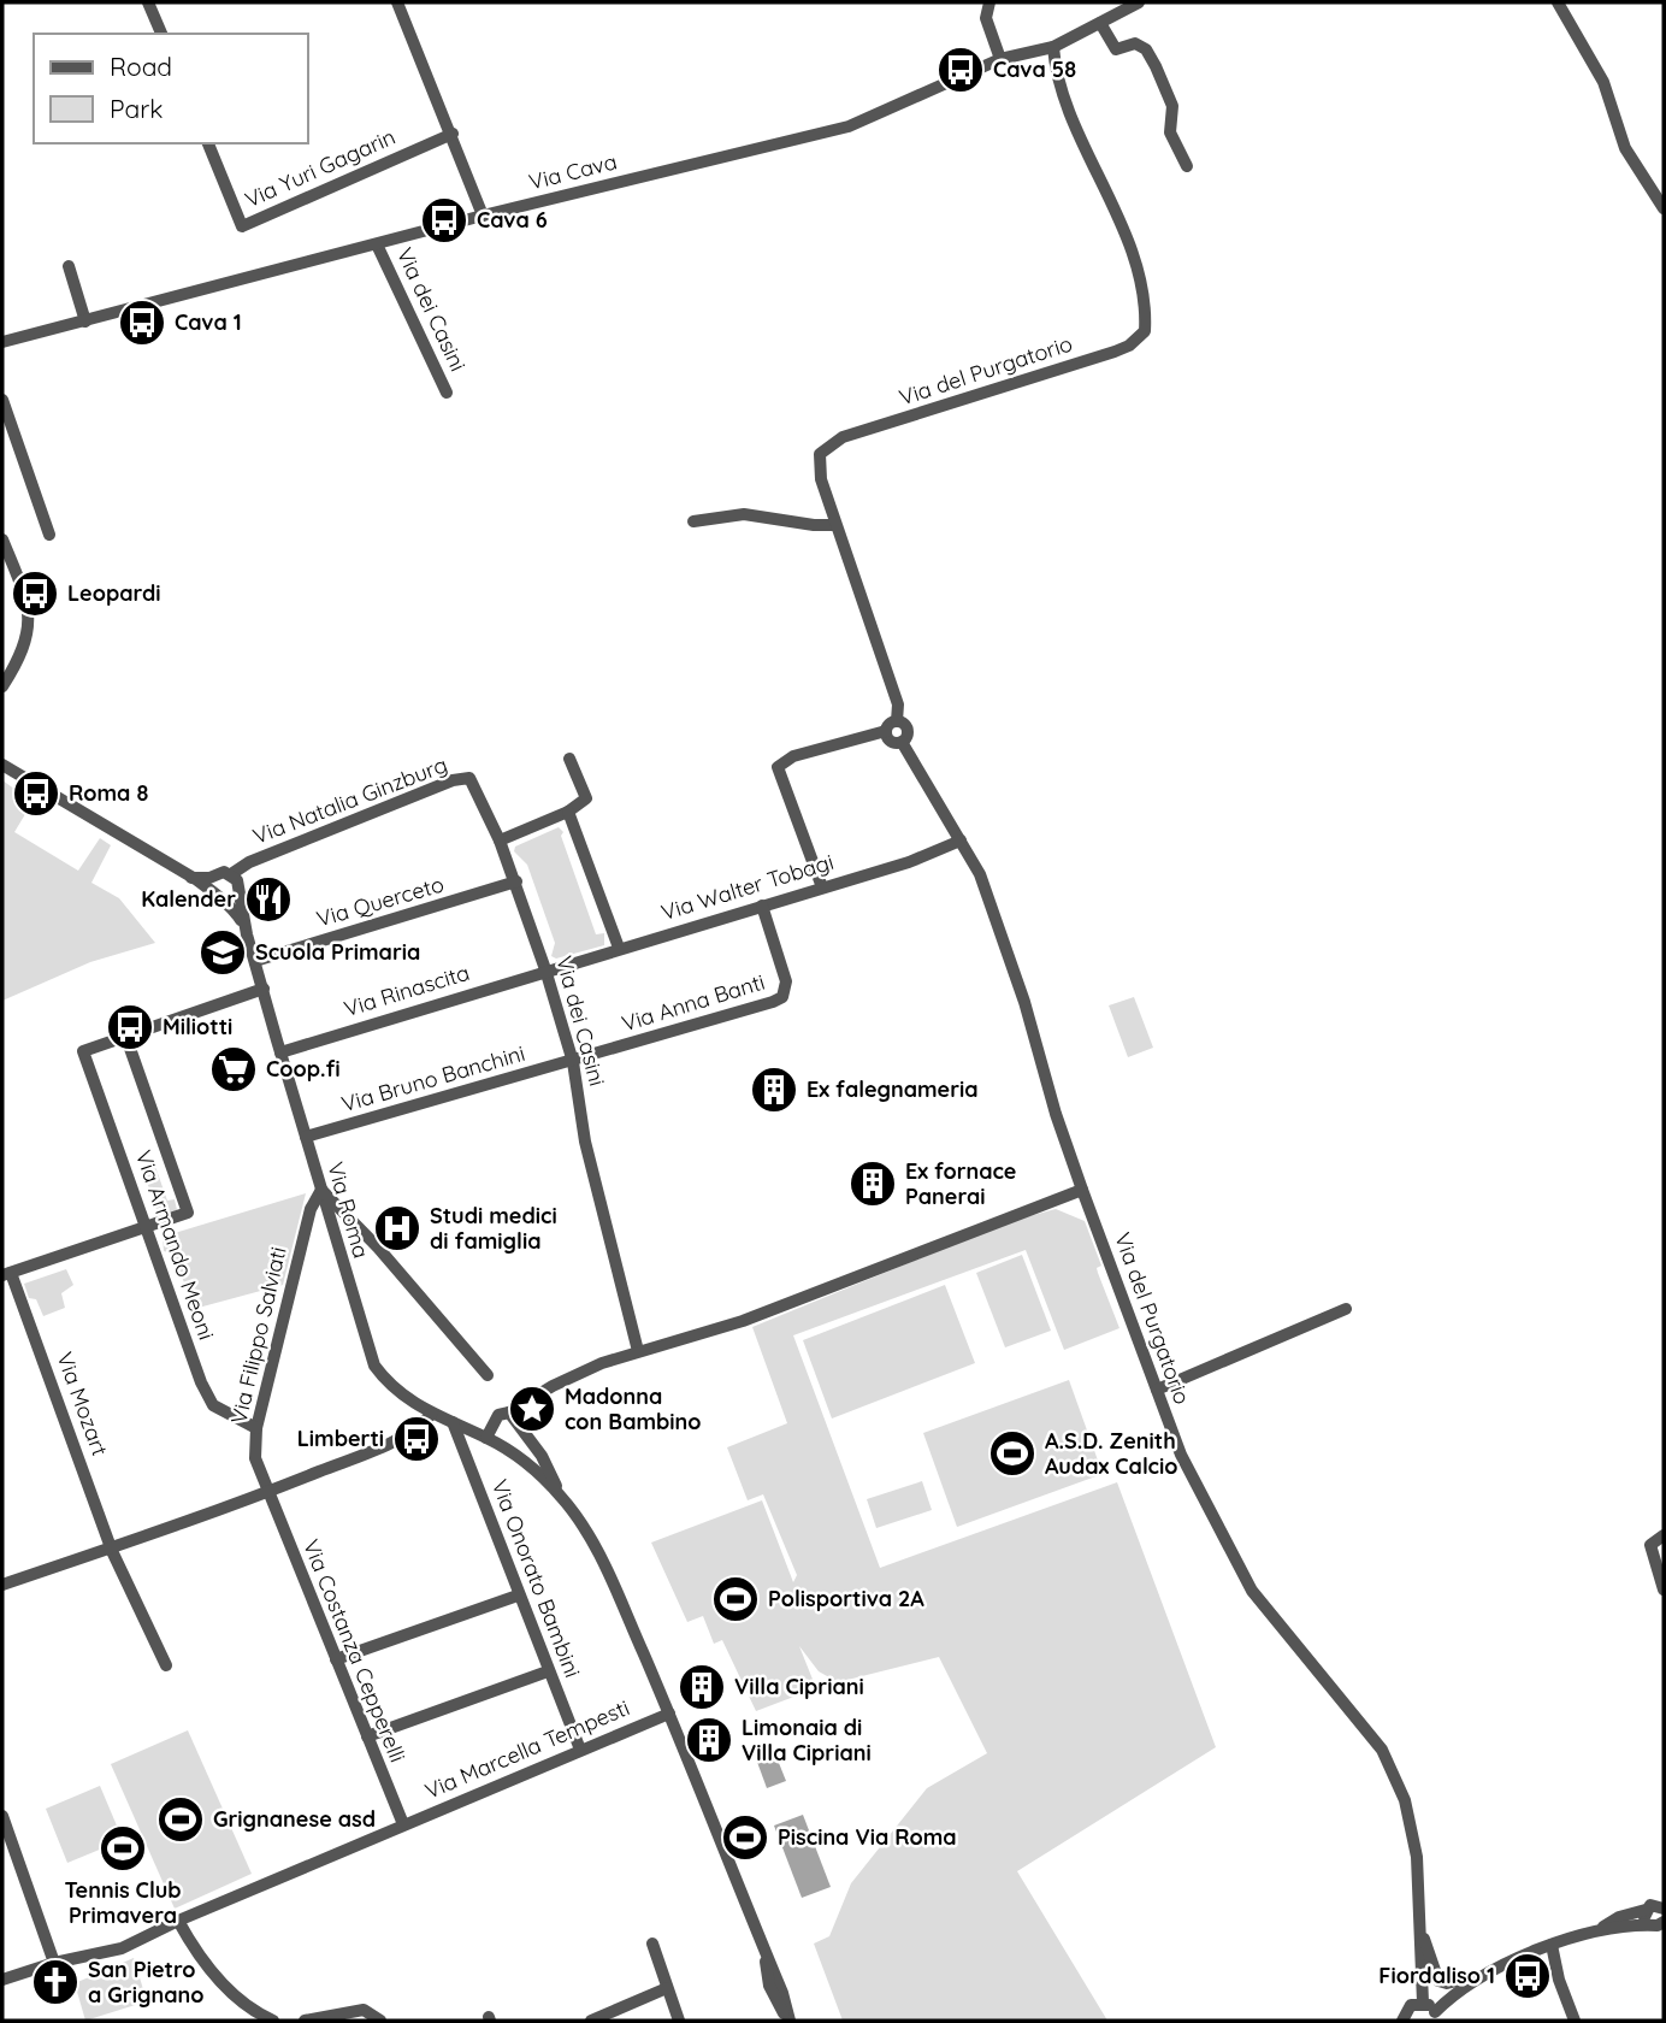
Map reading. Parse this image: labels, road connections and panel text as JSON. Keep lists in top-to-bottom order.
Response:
{
  "streets": {
    "street": [
      "Via Yuri Gagarin",
      "Via Cava",
      "Via dei Casini",
      "Via del Purgatorio",
      "Via Natalia Ginzburg",
      "Via Walter Tobagi",
      "Via Querceto",
      "Via Rinascita",
      "Via Anna Banti",
      "Via Bruno Banchini",
      "Via Roma",
      "Via Armando Meoni",
      "Via Filippo Salviati",
      "Via Mozart",
      "Via Onorato Bambini",
      "Via Costanza Cepperelli",
      "Via Marcella Tempesti"
    ]
  },
  "crossings": [
    ["Via Cava", "Via dei Casini"],
    ["Via Cava", "Via del Purgatorio"],
    ["Via dei Casini", "Via Natalia Ginzburg"],
    ["Via dei Casini", "Via Walter Tobagi"],
    ["Via dei Casini", "Via Querceto"],
    ["Via dei Casini", "Via Rinascita"],
    ["Via dei Casini", "Via Anna Banti"],
    ["Via dei Casini", "Via Bruno Banchini"],
    ["Via del Purgatorio", "Via Walter Tobagi"],
    ["Via Natalia Ginzburg", "Via Roma"],
    ["Via Walter Tobagi", "Via Rinascita"],
    ["Via Walter Tobagi", "Via Anna Banti"],
    ["Via Querceto", "Via Roma"],
    ["Via Rinascita", "Via Roma"],
    ["Via Anna Banti", "Via Bruno Banchini"],
    ["Via Bruno Banchini", "Via Roma"],
    ["Via Roma", "Via Filippo Salviati"],
    ["Via Roma", "Via Onorato Bambini"],
    ["Via Roma", "Via Marcella Tempesti"],
    ["Via Armando Meoni", "Via Filippo Salviati"],
    ["Via Filippo Salviati", "Via Costanza Cepperelli"],
    ["Via Onorato Bambini", "Via Marcella Tempesti"],
    ["Via Costanza Cepperelli", "Via Marcella Tempesti"]
  ],
  "places": {
    "bus stop": [
      "Cava 58",
      "Cava 6",
      "Cava 1",
      "Leopardi",
      "Roma 8",
      "Miliotti",
      "Limberti",
      "Fiordaliso 1"
    ],
    "restaurant": ["Kalender"],
    "school or university": ["Scuola Primaria"],
    "supermarket": ["Coop.fi"],
    "building": [
      "Ex falegnameria",
      "Ex fornace Panerai",
      "Villa Cipriani",
      "Limonaia di Villa Cipriani"
    ],
    "hospital": ["Studi medici di famiglia"],
    "place": ["Madonna con Bambino"],
    "sports": [
      "A.S.D. Zenith Audax Calcio",
      "Polisportiva 2A",
      "Grignanese asd",
      "Piscina Via Roma",
      "Tennis Club Primavera"
    ],
    "church": ["San Pietro a Grignano"]
  },
  "legend": ["Road", "Park"]
}
